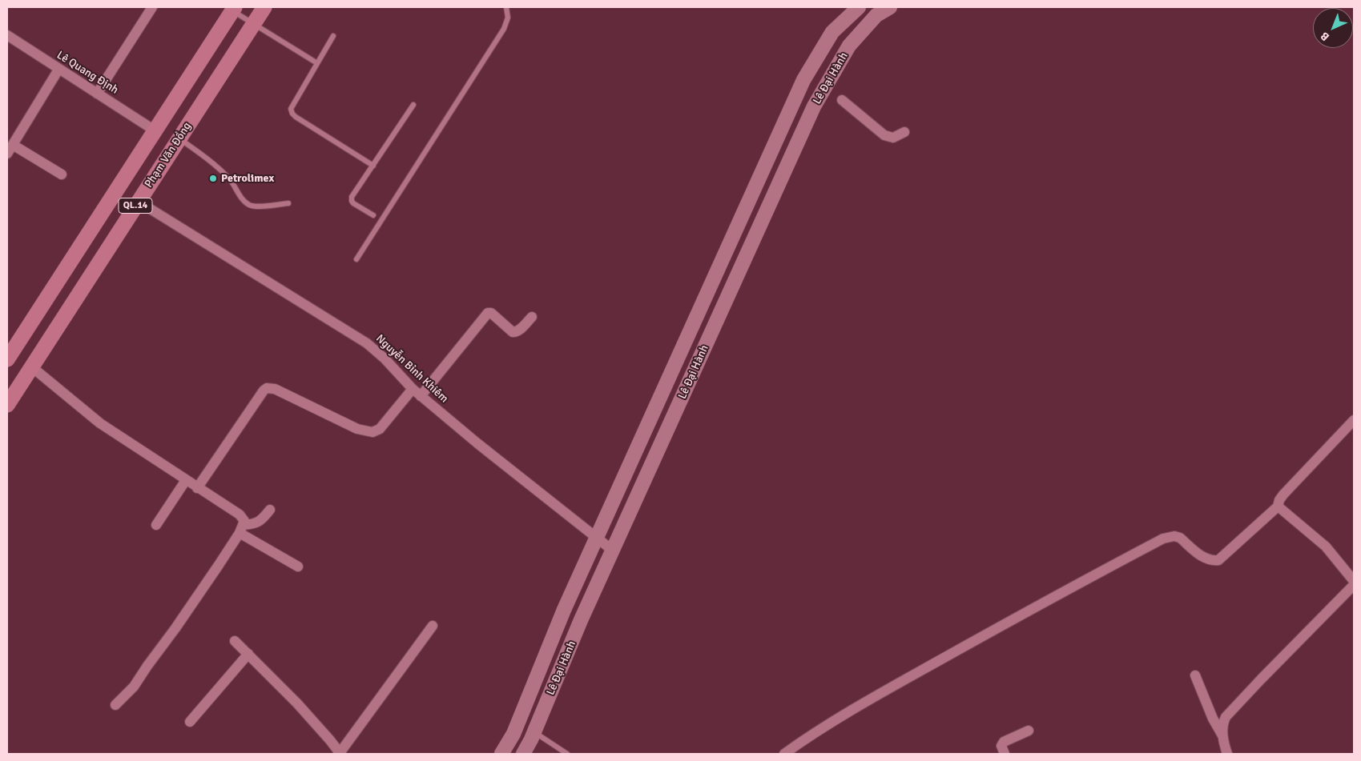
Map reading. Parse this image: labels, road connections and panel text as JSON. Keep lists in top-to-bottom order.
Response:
{
  "streets": {
    "main road": ["Lê Đại Hành", "Phạm Văn Đồng", "QL.14"],
    "street": ["Lê Quang Định", "Nguyễn Bỉnh Khiêm"]
  },
  "crossings": [
    ["Lê Quang Định", "QL.14"],
    ["Lê Đại Hành", "Nguyễn Bỉnh Khiêm"],
    ["Phạm Văn Đồng", "Nguyễn Bỉnh Khiêm"]
  ],
  "places": ["Petrolimex"],
  "north": "bottom left"
}
